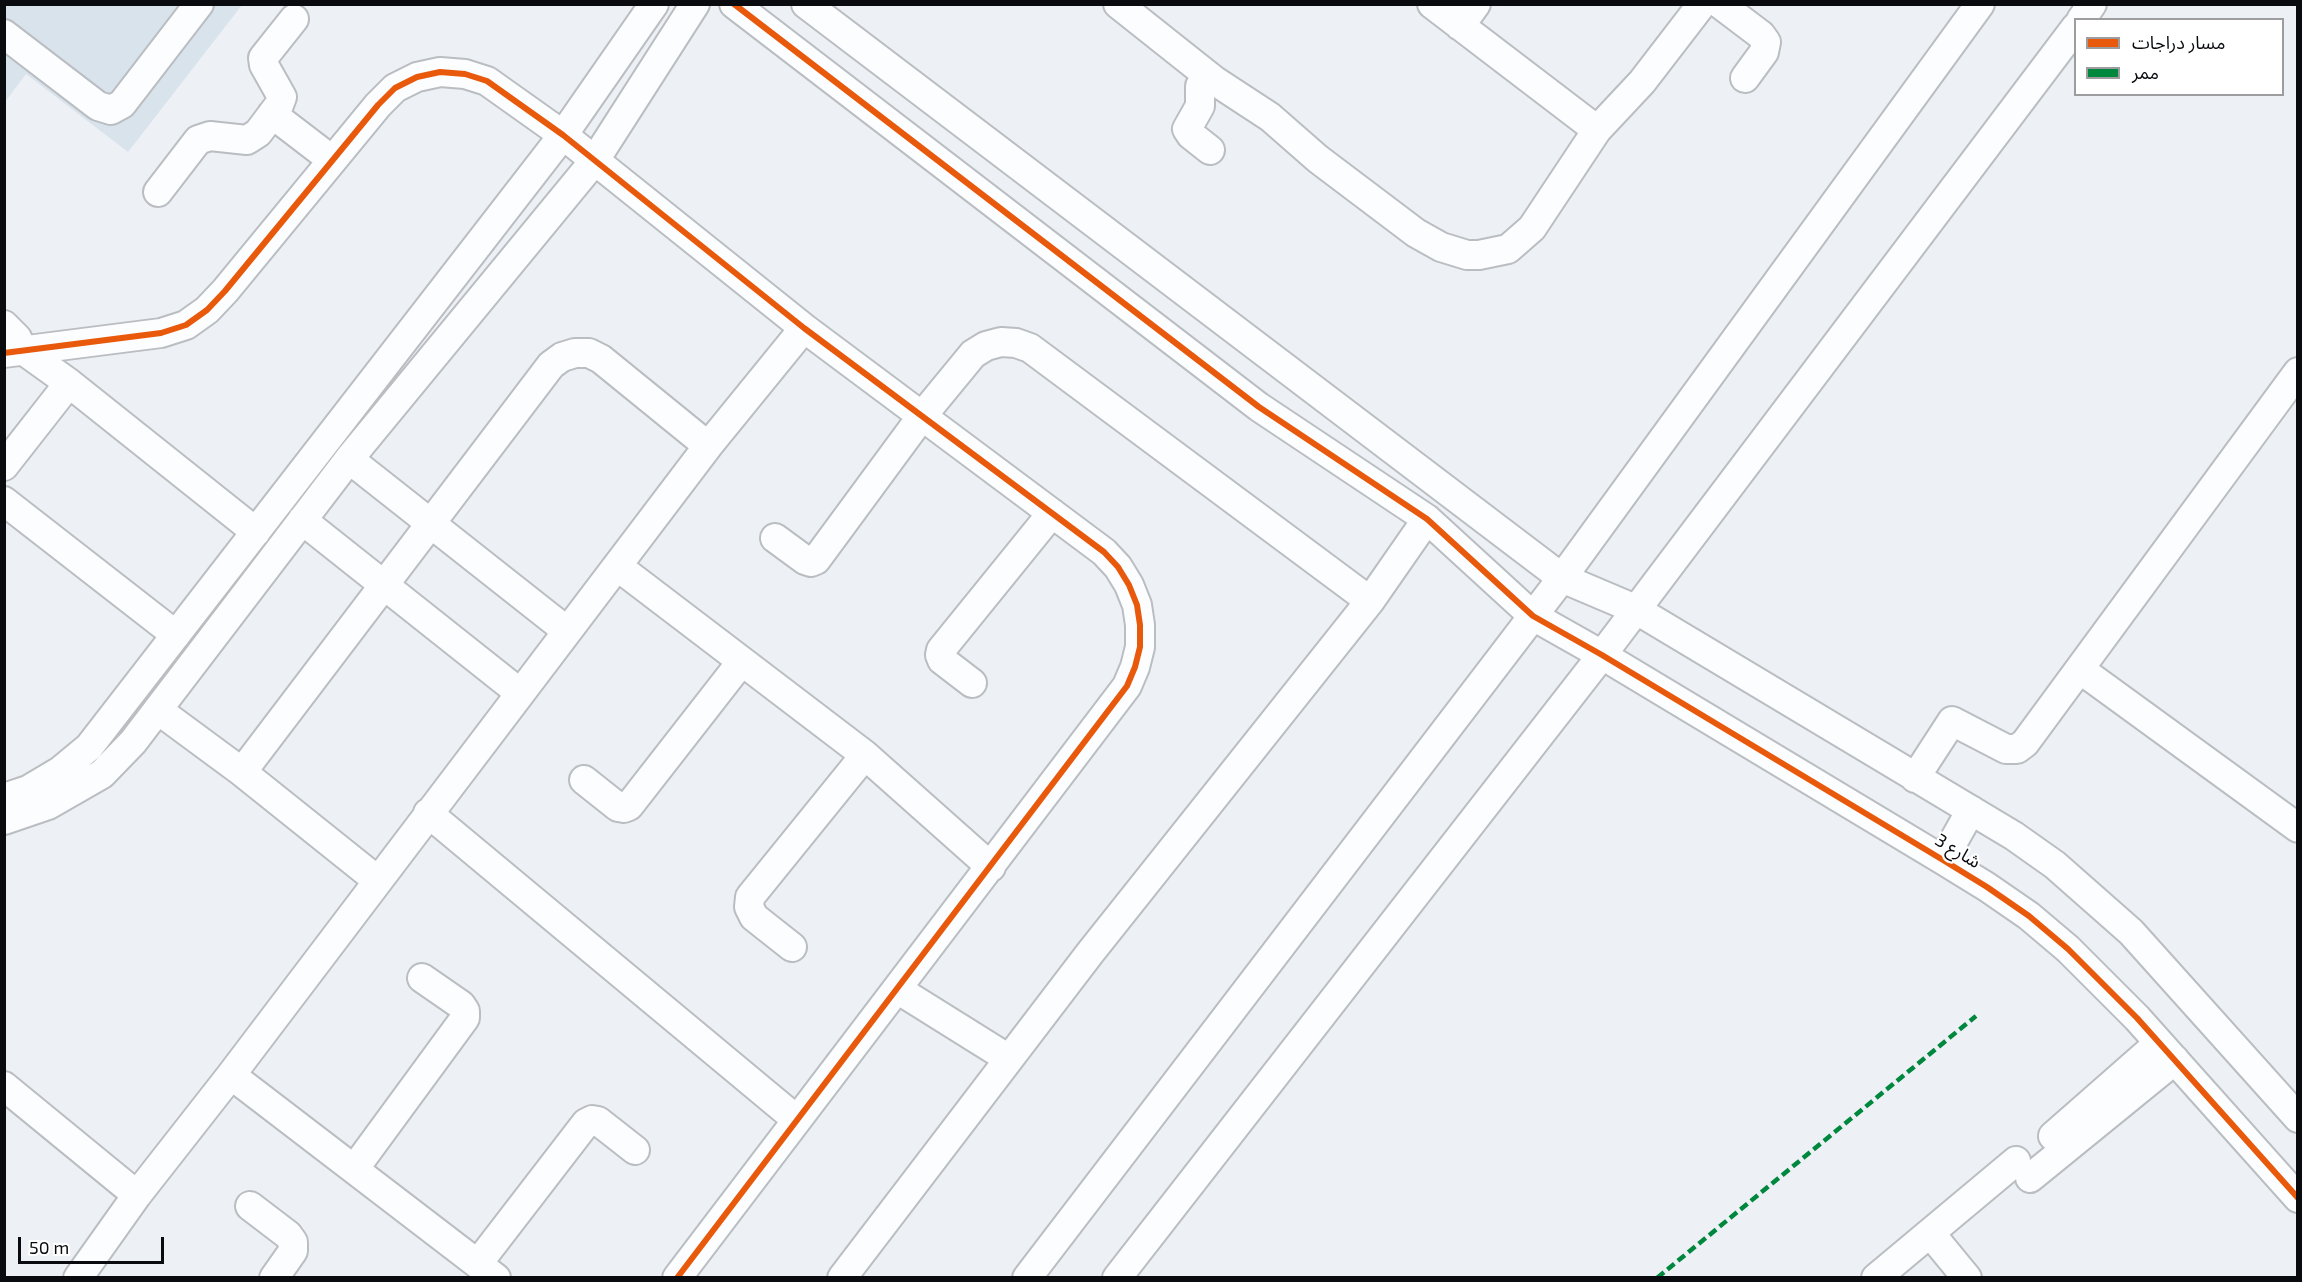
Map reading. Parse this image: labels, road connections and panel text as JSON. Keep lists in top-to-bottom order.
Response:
{
  "streets": {
    "street": ["شارع 3"]
  },
  "legend": ["مسار دراجات", "ممر"],
  "scale_bar": "50 m"
}
